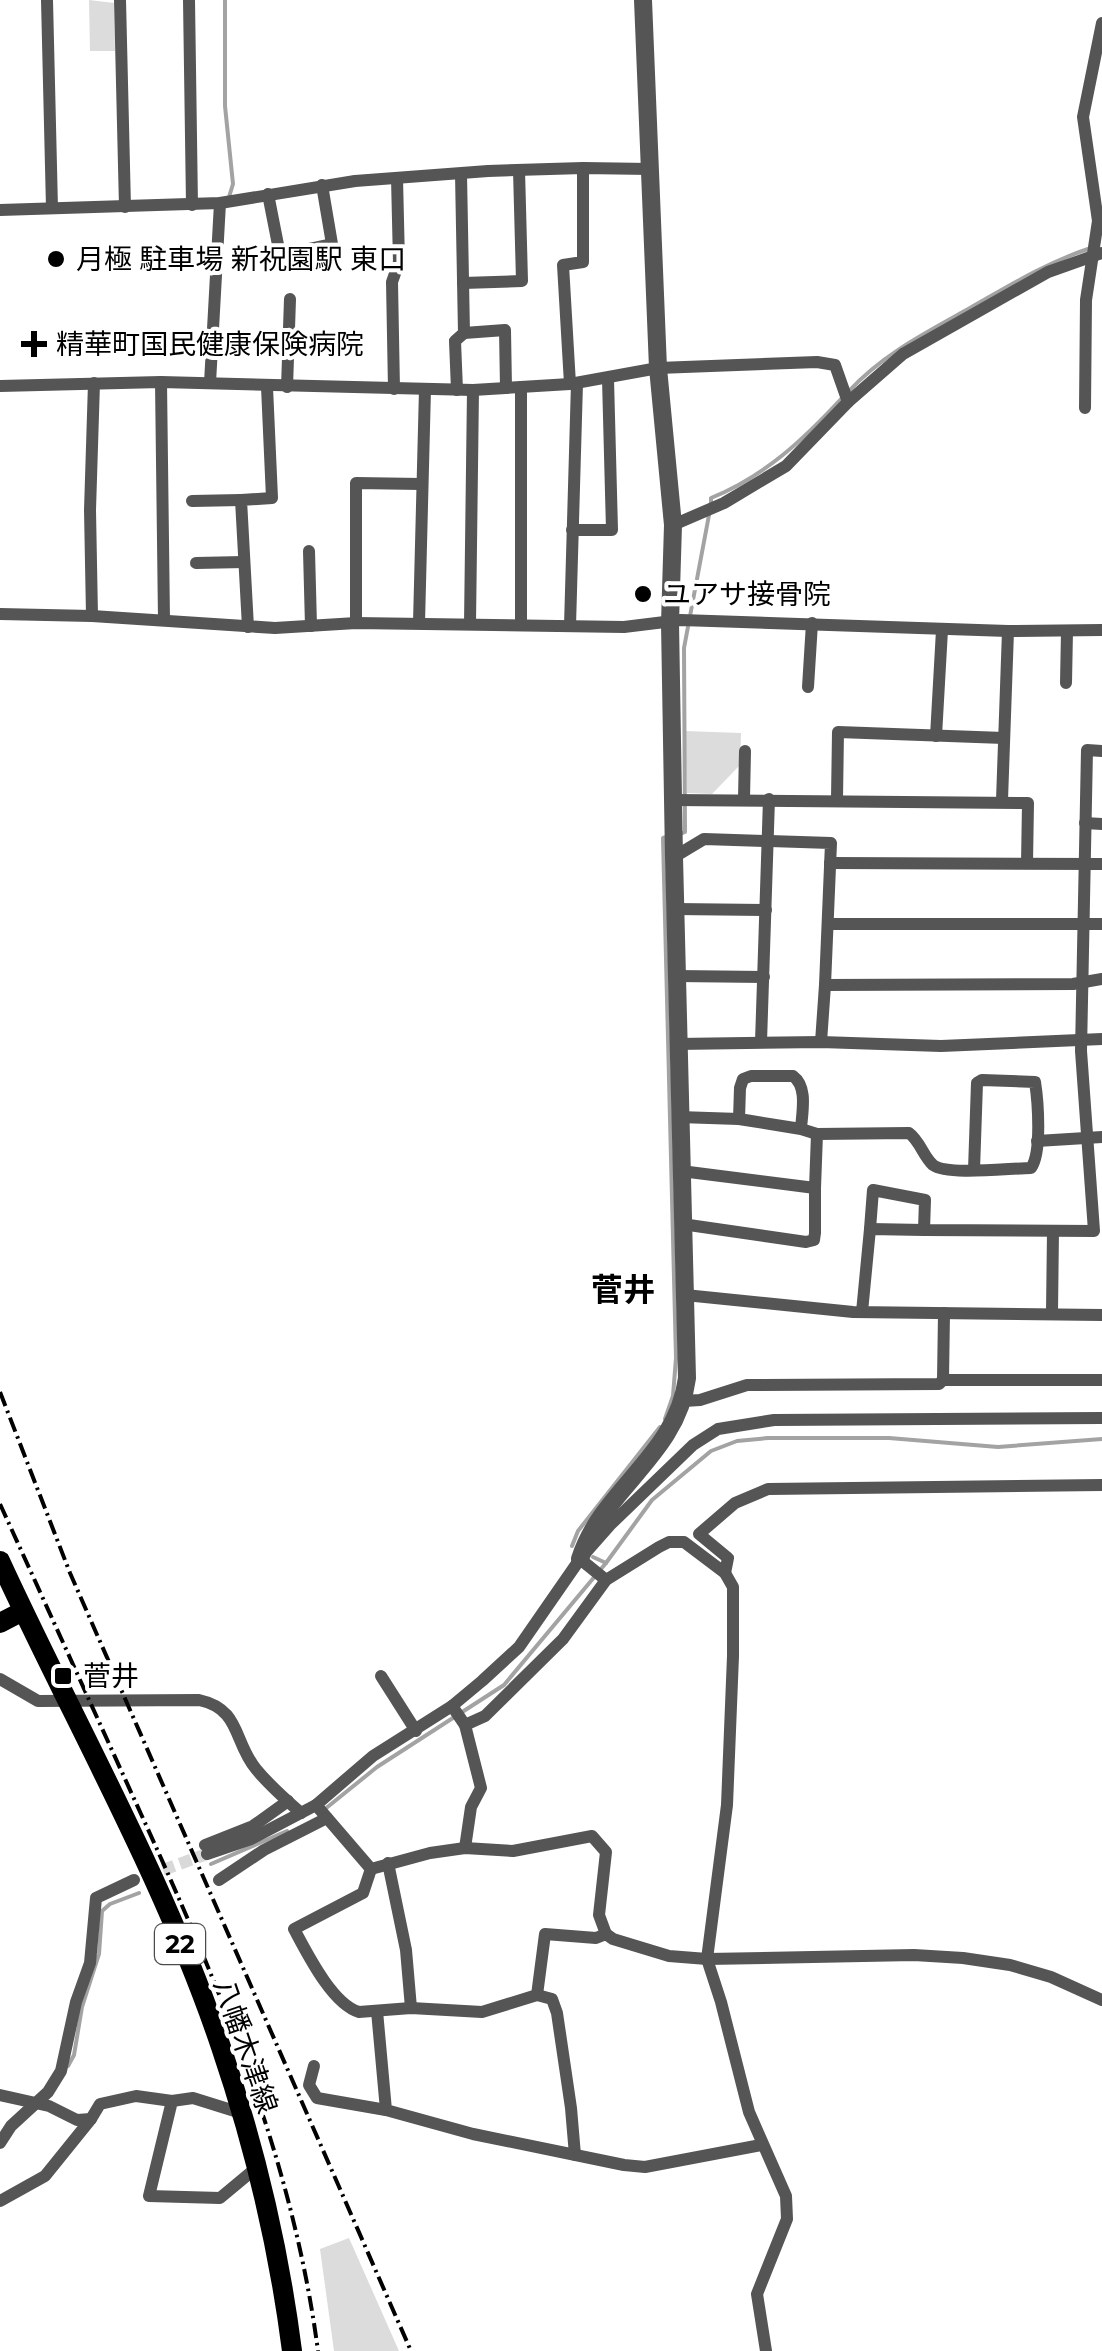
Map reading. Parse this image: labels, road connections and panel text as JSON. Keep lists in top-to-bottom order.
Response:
{
  "streets": {
    "main road": ["22", "八幡木津線"]
  },
  "districts": ["菅井"],
  "places": {
    "other": ["月極 駐車場 新祝園駅 東口", "ユアサ接骨院"],
    "health": ["精華町国民健康保険病院"],
    "transit": ["菅井"]
  }
}
